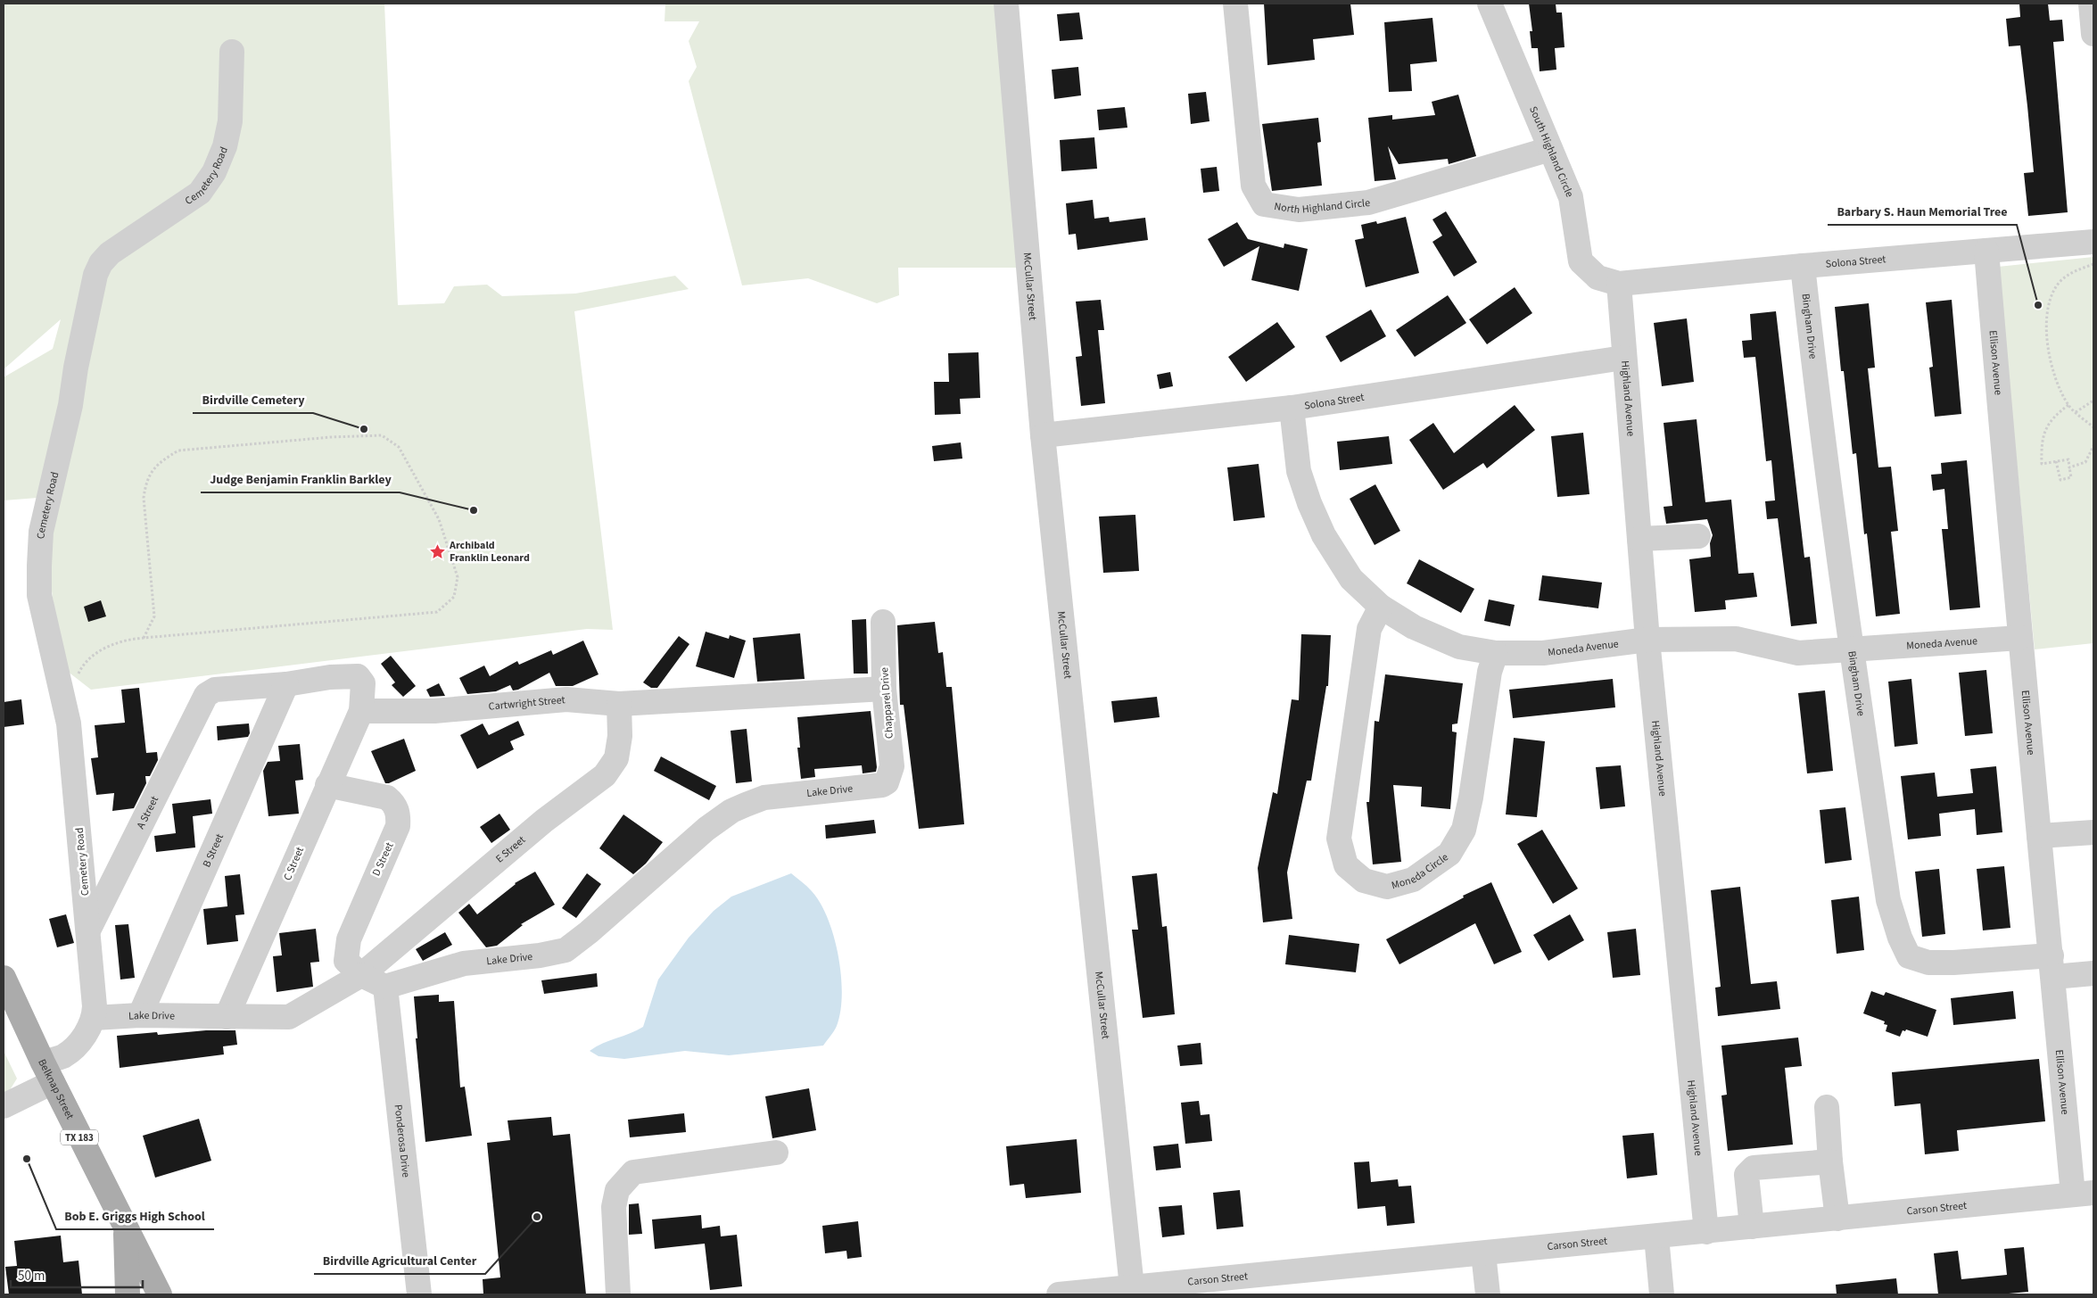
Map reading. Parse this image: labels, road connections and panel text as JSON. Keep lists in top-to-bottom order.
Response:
{
  "streets": {
    "main road": ["Belknap Street", "TX 183"],
    "street": [
      "South Highland Circle",
      "Cemetery Road",
      "North Highland Circle",
      "Solona Street",
      "McCullar Street",
      "Bingham Drive",
      "Ellison Avenue",
      "Highland Avenue",
      "Moneda Avenue",
      "Cartwright Street",
      "Chapparel Drive",
      "Lake Drive",
      "A Street",
      "B Street",
      "E Street",
      "D Street",
      "C Street",
      "Moneda Circle",
      "Ponderosa Drive",
      "Carson Street"
    ]
  },
  "crossings": [
    ["South Highland Circle", "North Highland Circle"],
    ["South Highland Circle", "Solona Street"],
    ["South Highland Circle", "Highland Avenue"],
    ["Cemetery Road", "Lake Drive"],
    ["Cemetery Road", "A Street"],
    ["Solona Street", "McCullar Street"],
    ["Solona Street", "Bingham Drive"],
    ["Solona Street", "Ellison Avenue"],
    ["Solona Street", "Highland Avenue"],
    ["Solona Street", "Moneda Avenue"],
    ["McCullar Street", "Carson Street"],
    ["Bingham Drive", "Ellison Avenue"],
    ["Bingham Drive", "Moneda Avenue"],
    ["Ellison Avenue", "Moneda Avenue"],
    ["Ellison Avenue", "Carson Street"],
    ["Highland Avenue", "Moneda Avenue"],
    ["Highland Avenue", "Carson Street"],
    ["Moneda Avenue", "Moneda Circle"],
    ["Cartwright Street", "Chapparel Drive"],
    ["Cartwright Street", "E Street"],
    ["Cartwright Street", "C Street"],
    ["Chapparel Drive", "Lake Drive"],
    ["Lake Drive", "B Street"],
    ["Lake Drive", "E Street"],
    ["Lake Drive", "D Street"],
    ["Lake Drive", "C Street"],
    ["Lake Drive", "Ponderosa Drive"],
    ["A Street", "B Street"],
    ["E Street", "D Street"],
    ["D Street", "C Street"]
  ],
  "places": {
    "other": [
      "Barbary S. Haun Memorial Tree",
      "Birdville Cemetery",
      "Judge Benjamin Franklin Barkley",
      "Bob E. Griggs High School",
      "Birdville Agricultural Center"
    ],
    "place": ["Archibald Franklin Leonard"]
  },
  "scale_bar": "50 m"
}
